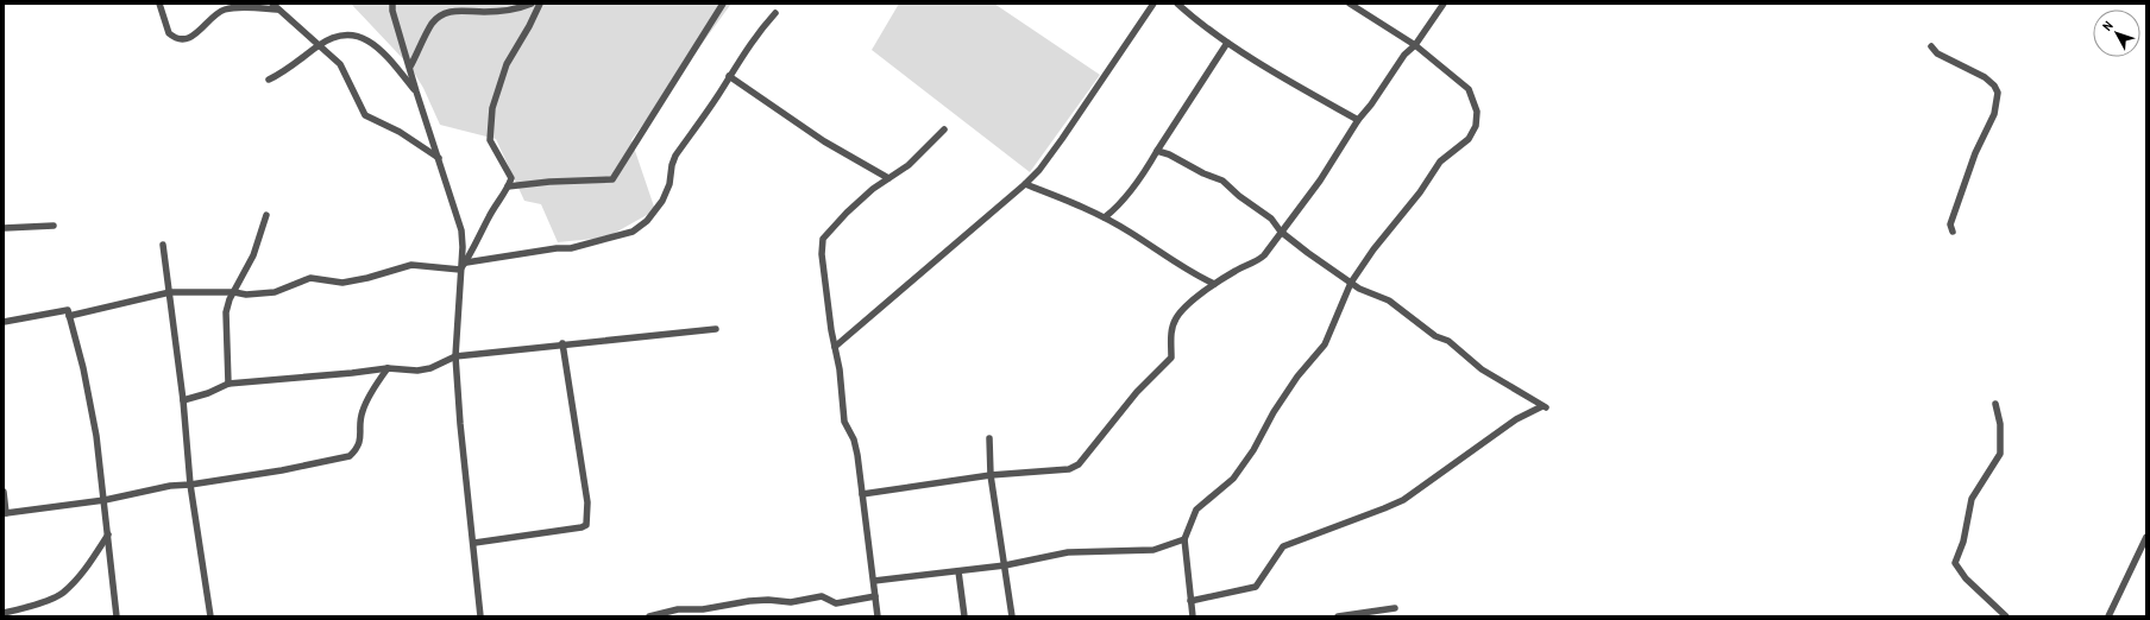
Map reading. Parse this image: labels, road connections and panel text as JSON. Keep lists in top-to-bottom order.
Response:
{
  "north": "top left"
}
